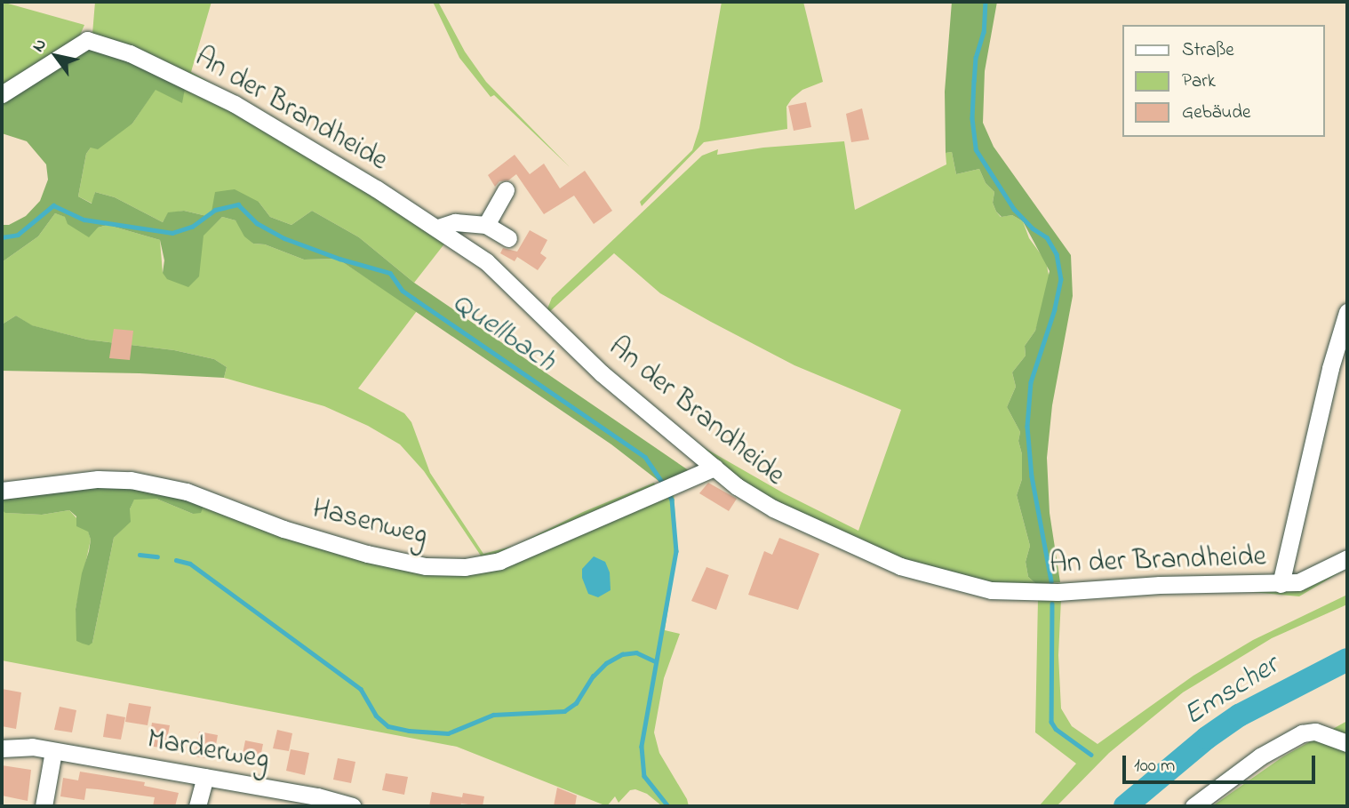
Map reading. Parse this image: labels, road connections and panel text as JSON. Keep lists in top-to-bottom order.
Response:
{
  "streets": {
    "street": ["An der Brandheide", "Hasenweg", "Marderweg"]
  },
  "crossings": [
    ["An der Brandheide", "Hasenweg"]
  ],
  "water": ["Quellbach", "Emscher"],
  "legend": ["Straße", "Park", "Gebäude"],
  "scale_bar": "100 m",
  "north": "top left"
}
